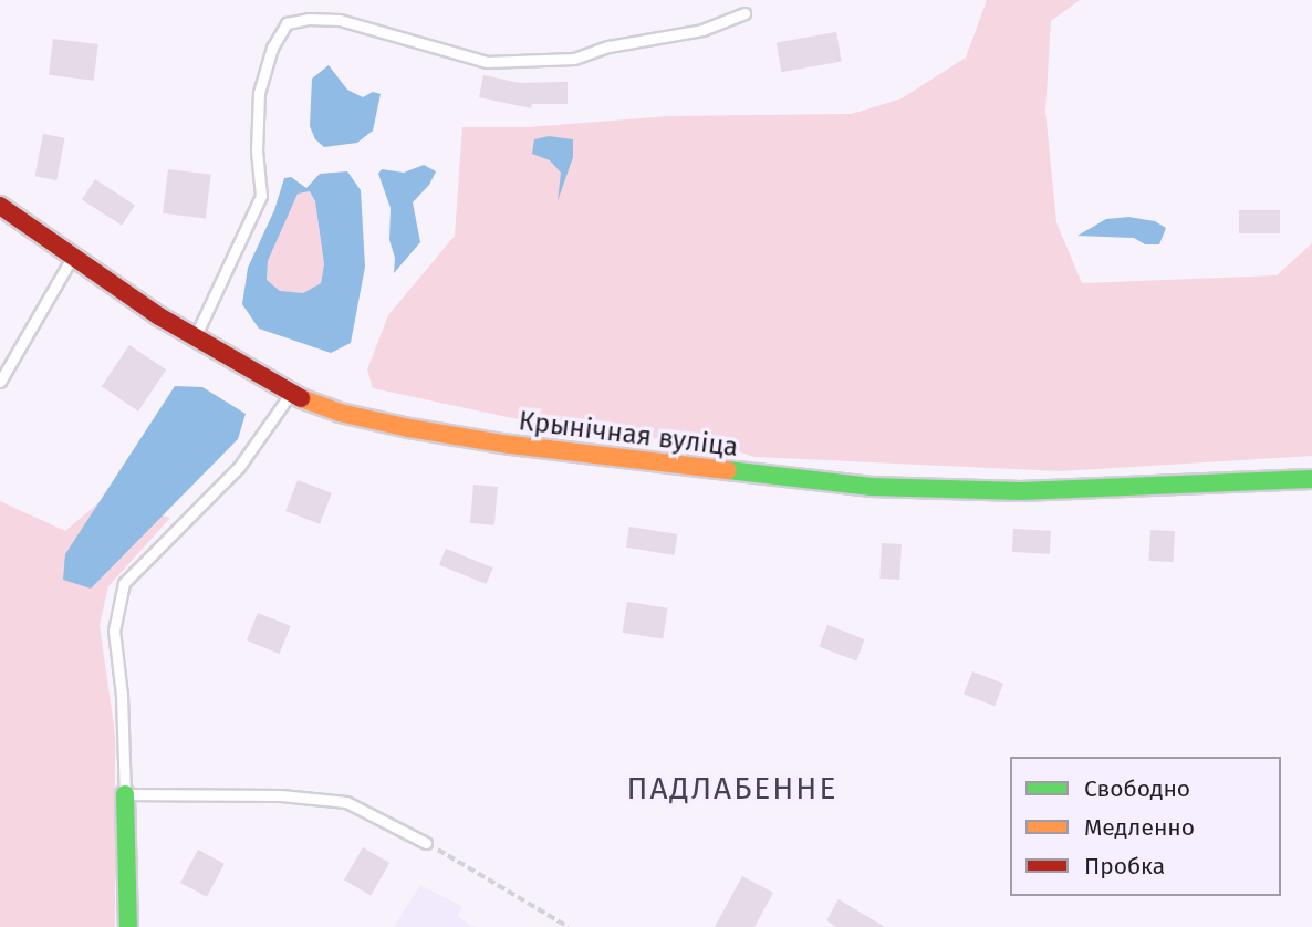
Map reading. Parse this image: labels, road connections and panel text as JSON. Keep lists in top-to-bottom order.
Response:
{
  "streets": {
    "street": ["Крынічная вуліца"]
  },
  "districts": ["ПАДЛАБЕННЕ"],
  "legend": ["Свободно", "Медленно", "Пробка"]
}
